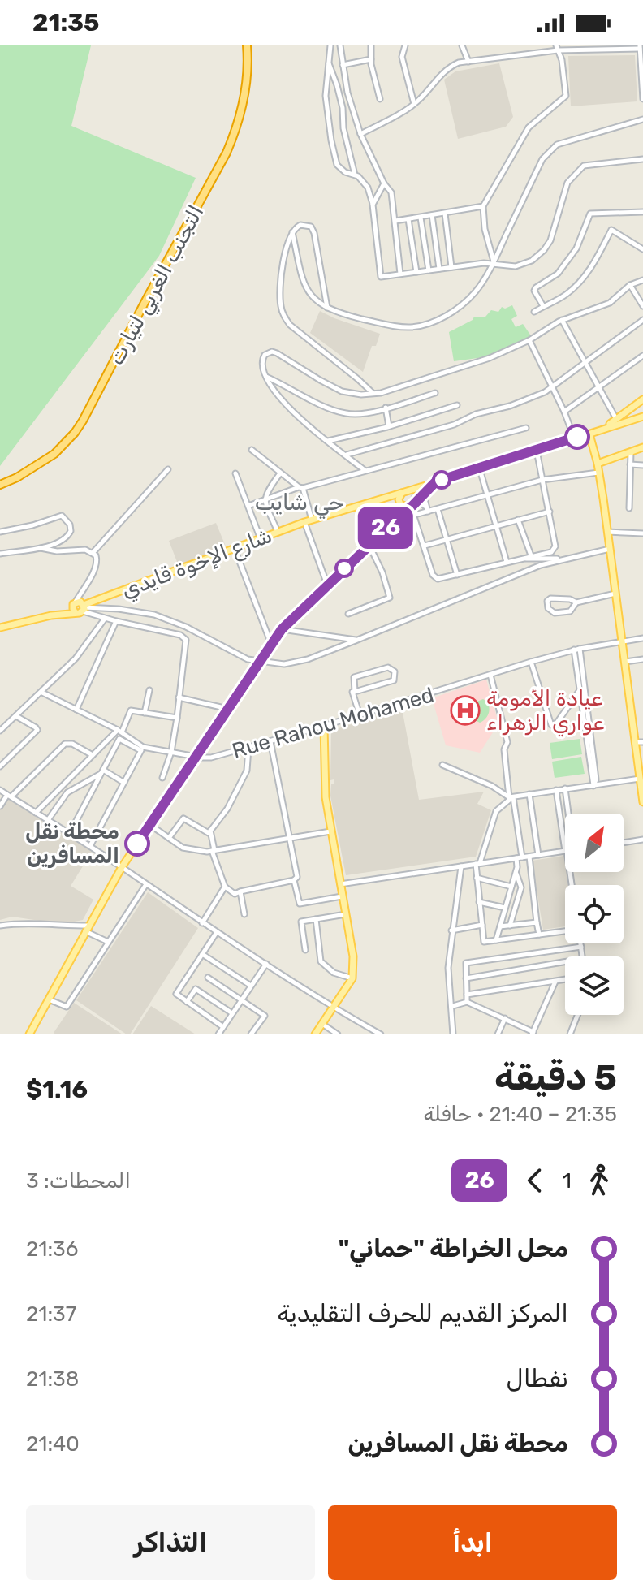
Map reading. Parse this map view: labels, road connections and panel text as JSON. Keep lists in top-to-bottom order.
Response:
{
  "streets": {
    "highway": ["التجنب الغربي لتيارت"],
    "main road": ["شارع الإخوة قايدي"],
    "street": ["Rue Rahou Mohamed"]
  },
  "districts": ["حي شايب"],
  "places": {
    "hospital": ["عيادة الأمومة عواري الزهراء"],
    "other": ["محطة نقل المسافرين"]
  },
  "lines": ["bus line 26"],
  "north": "top right",
  "page": {
    "status": "21:35",
    "on_map": "26",
    "heading": ["5 دقيقة", "21:35 – 21:40 · حافلة", "$1.16"],
    "legs": ["1", "26", "المحطات: 3"],
    "list": [
      {
        "name": "محل الخراطة \"حماني\"",
        "value": "21:36"
      },
      {
        "name": "المركز القديم للحرف التقليدية",
        "value": "21:37"
      },
      {
        "name": "نفطال",
        "value": "21:38"
      },
      {
        "name": "محطة نقل المسافرين",
        "value": "21:40"
      }
    ],
    "buttons": ["ابدأ", "التذاكر"]
  }
}
